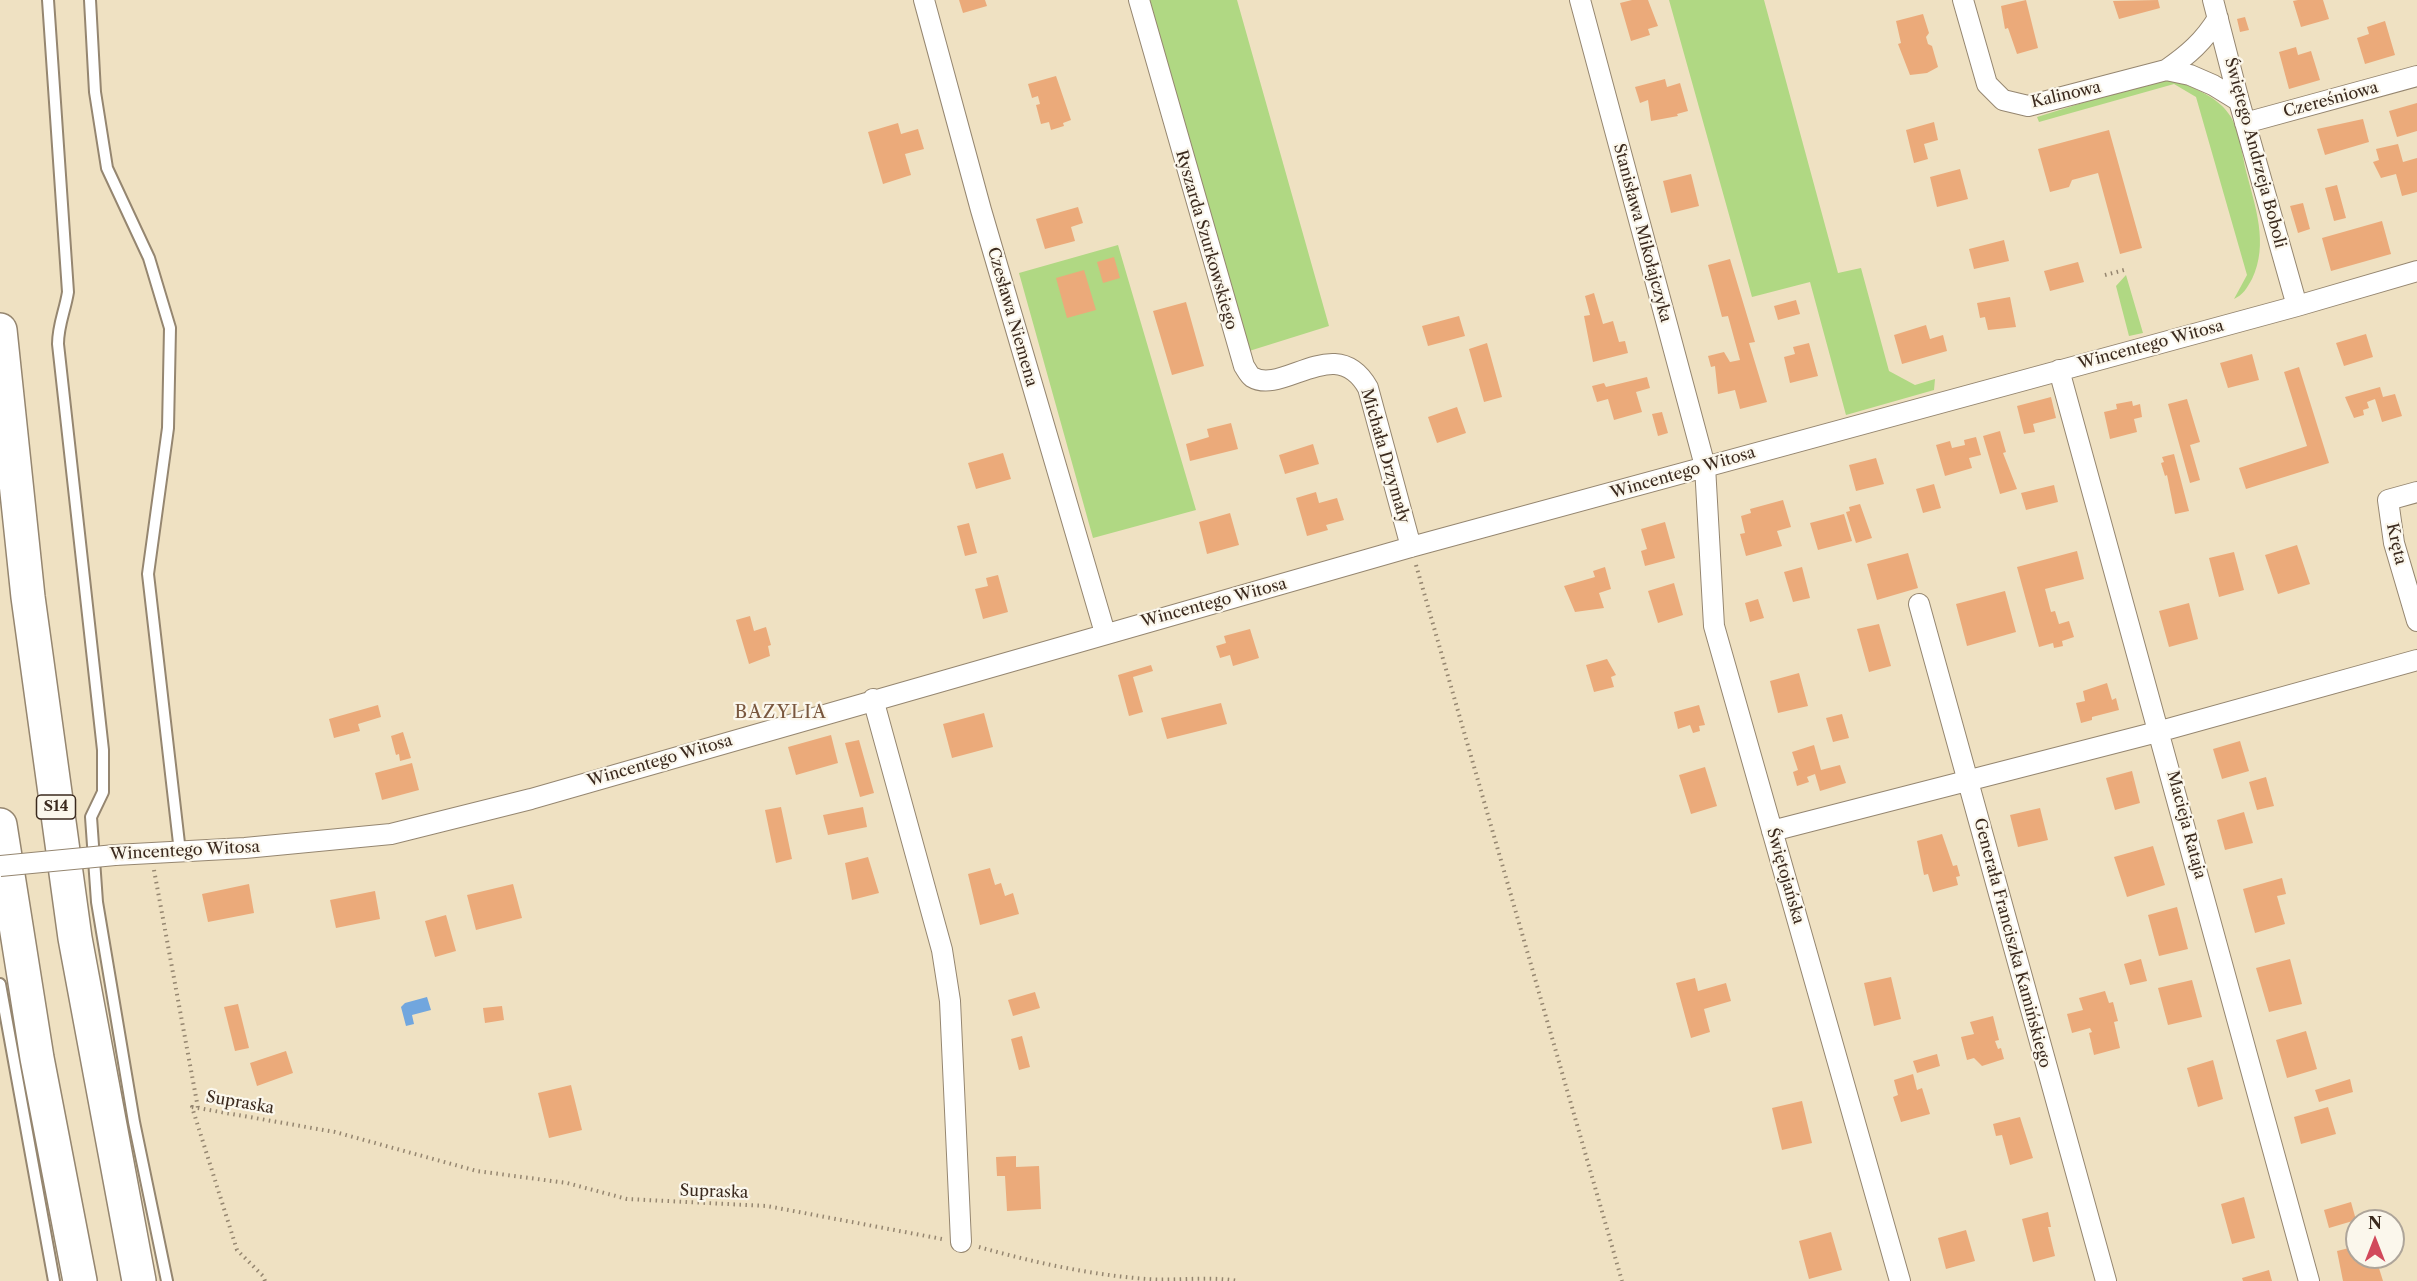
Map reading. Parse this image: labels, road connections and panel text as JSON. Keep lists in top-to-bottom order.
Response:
{
  "streets": {
    "highway": ["S14"],
    "street": [
      "Kalinowa",
      "Czereśniowa",
      "Świętego Andrzeja Boboli",
      "Stanisława Mikołajczyka",
      "Ryszarda Szurkowskiego",
      "Czesława Niemena",
      "Wincentego Witosa",
      "Michała Drzymały",
      "Kręta",
      "Macieja Rataja",
      "Świętojańska",
      "Generała Franciszka Kamińskiego"
    ],
    "path": ["Supraska"]
  },
  "crossings": [
    ["Kalinowa", "Świętego Andrzeja Boboli"],
    ["Czereśniowa", "Świętego Andrzeja Boboli"],
    ["Świętego Andrzeja Boboli", "Wincentego Witosa"],
    ["Stanisława Mikołajczyka", "Wincentego Witosa"],
    ["Stanisława Mikołajczyka", "Świętojańska"],
    ["Ryszarda Szurkowskiego", "Michała Drzymały"],
    ["Czesława Niemena", "Wincentego Witosa"],
    ["Wincentego Witosa", "Michała Drzymały"],
    ["Wincentego Witosa", "Macieja Rataja"],
    ["Wincentego Witosa", "Świętojańska"]
  ],
  "districts": ["BAZYLIA"],
  "north": "top"
}
